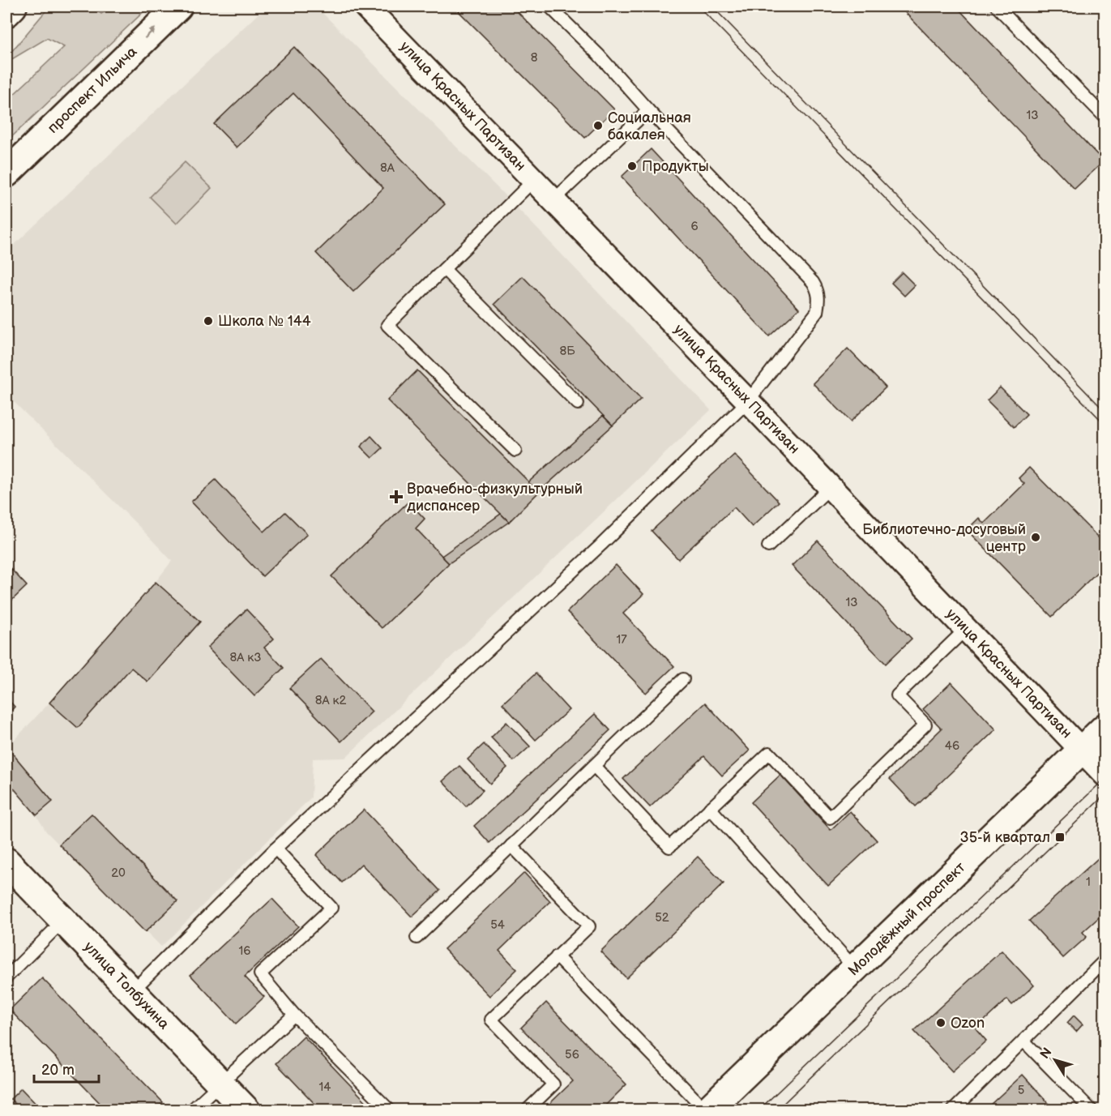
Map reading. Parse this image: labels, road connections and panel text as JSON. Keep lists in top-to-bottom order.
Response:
{
  "streets": {
    "street": [
      "проспект Ильича",
      "улица Красных Партизан",
      "Молодёжный проспект",
      "улица Толбухина"
    ]
  },
  "crossings": [
    ["улица Красных Партизан", "Молодёжный проспект"]
  ],
  "one_way": ["проспект Ильича"],
  "places": {
    "other": [
      "Социальная бакалея",
      "Продукты",
      "Школа № 144",
      "Библиотечно-досуговый центр",
      "Ozon"
    ],
    "health": ["Врачебно-физкультурный диспансер"],
    "transit": ["35-й квартал"]
  },
  "house_numbers": [
    "8",
    "13",
    "8А",
    "6",
    "8Б",
    "13",
    "17",
    "8А к3",
    "8А к2",
    "46",
    "20",
    "1",
    "52",
    "54",
    "16",
    "56",
    "14",
    "5"
  ],
  "scale_bar": "20 m",
  "north": "top left"
}
